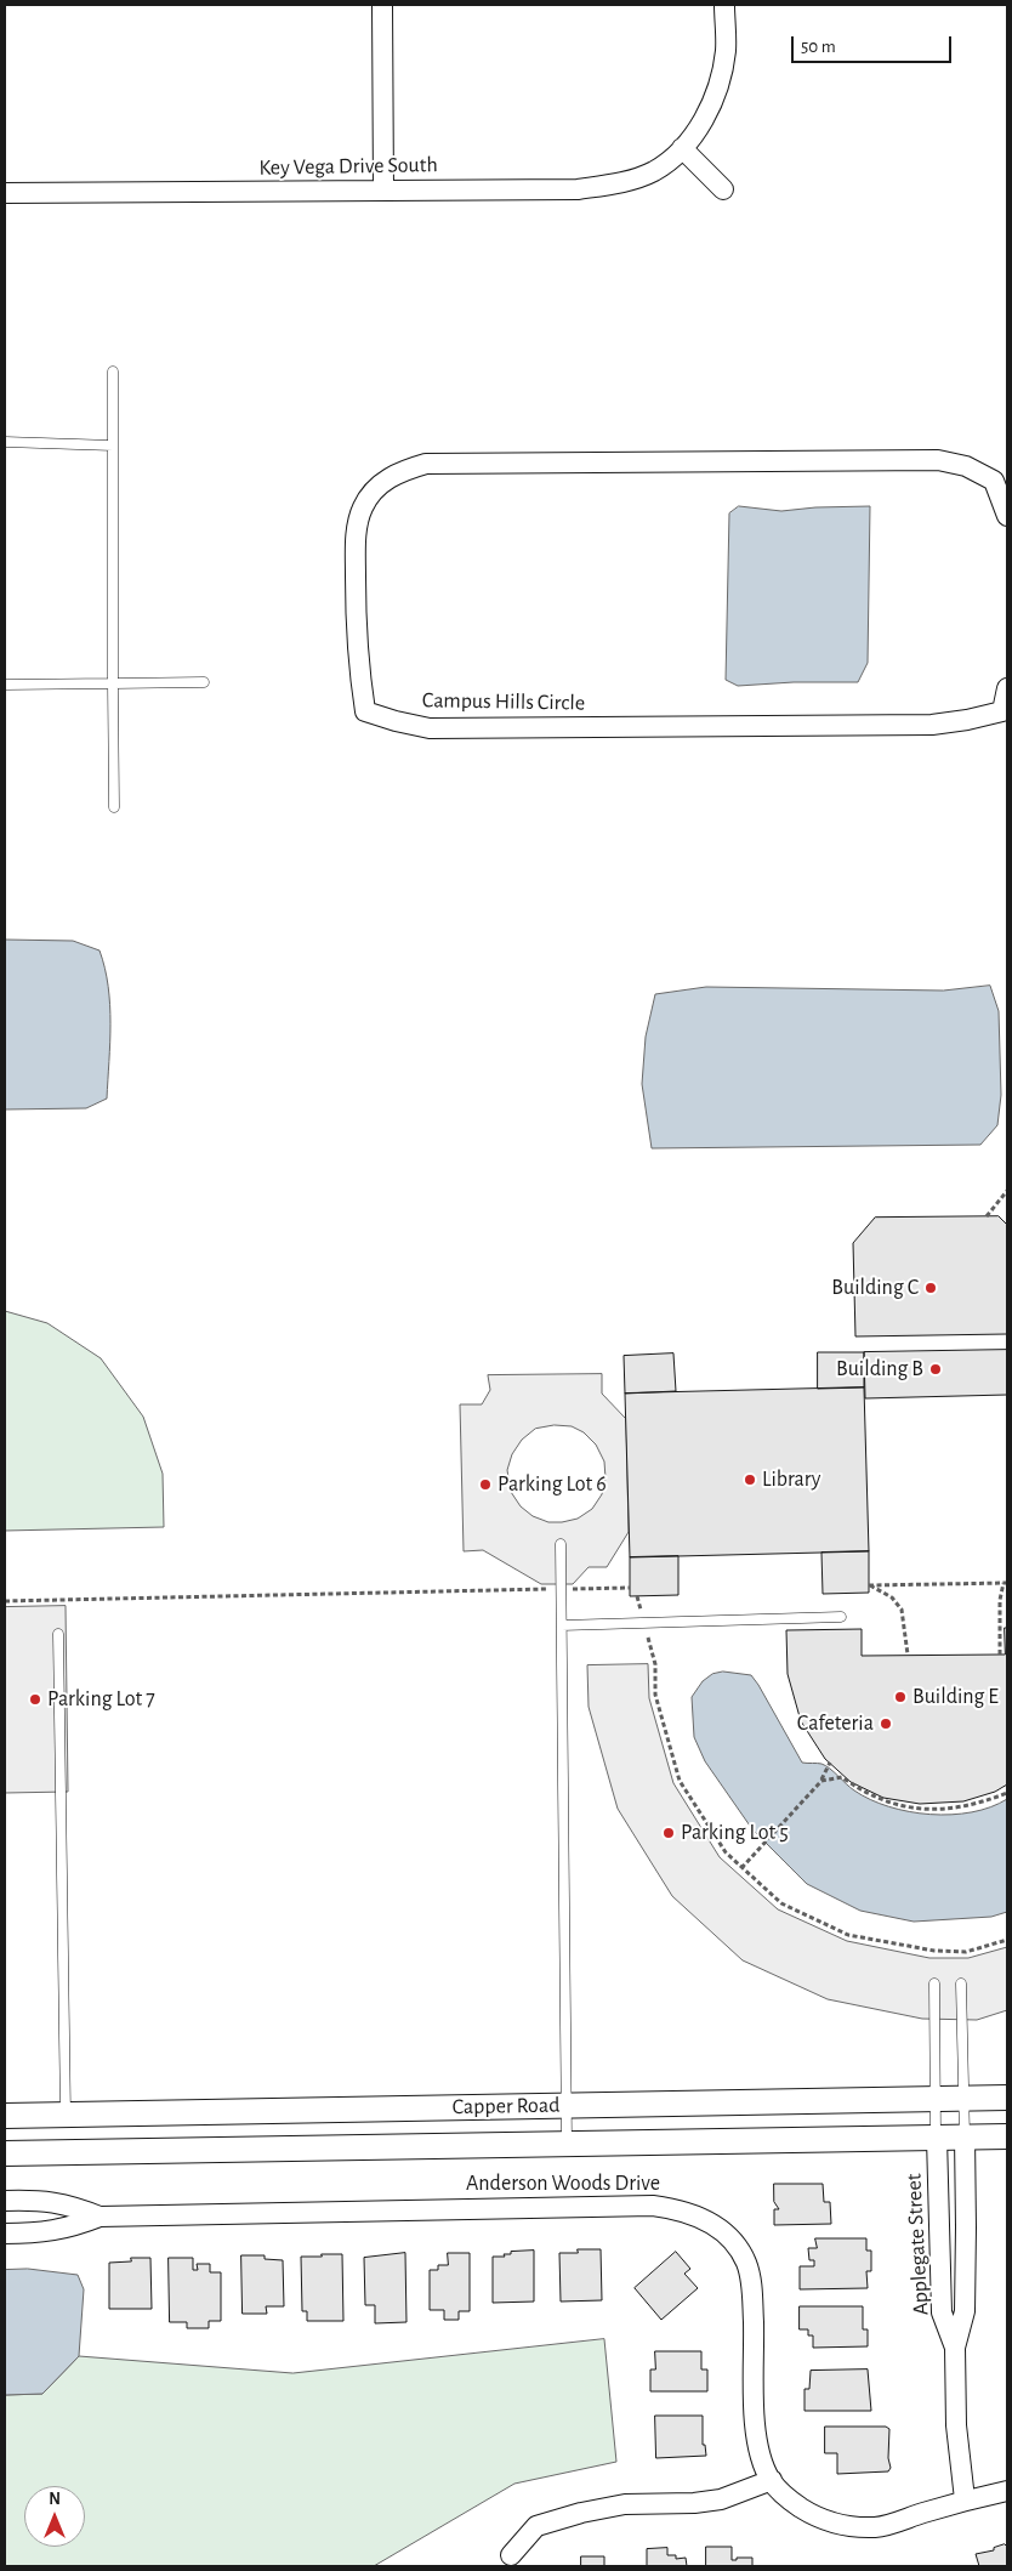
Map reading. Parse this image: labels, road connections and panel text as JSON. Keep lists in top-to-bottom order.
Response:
{
  "streets": {
    "street": [
      "Key Vega Drive South",
      "Campus Hills Circle",
      "Capper Road",
      "Anderson Woods Drive",
      "Applegate Street"
    ]
  },
  "crossings": [
    ["Capper Road", "Applegate Street"],
    ["Anderson Woods Drive", "Applegate Street"]
  ],
  "places": [
    "Building C",
    "Building B",
    "Library",
    "Parking Lot 6",
    "Building E",
    "Parking Lot 7",
    "Cafeteria",
    "Parking Lot 5"
  ],
  "scale_bar": "50 m",
  "north": "top"
}
